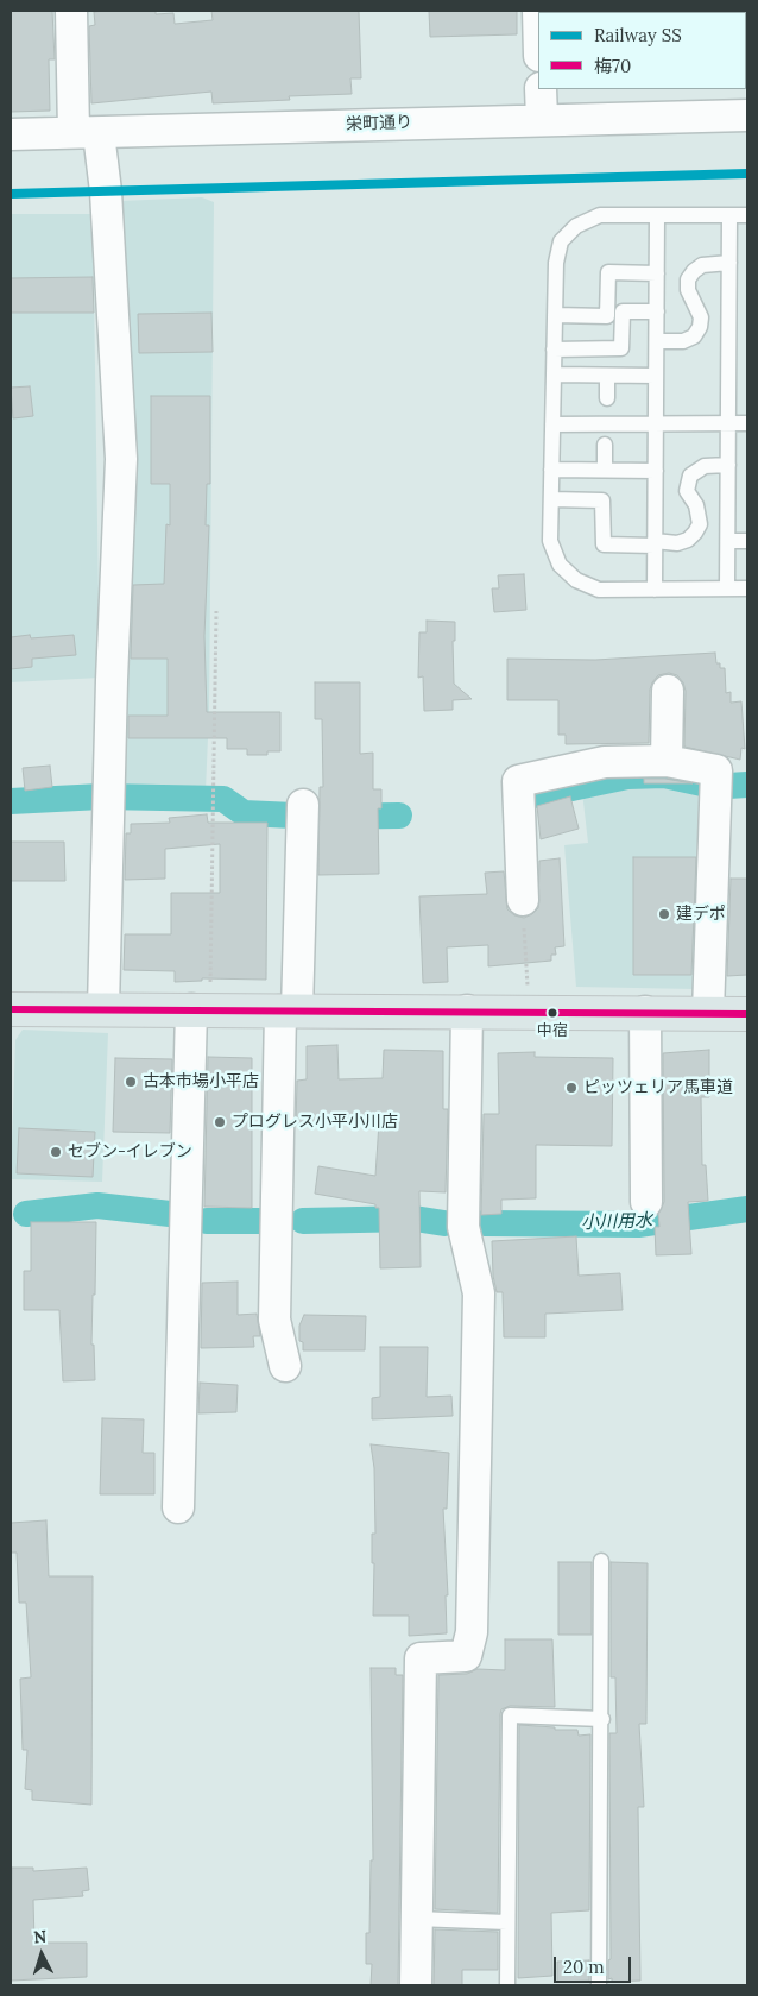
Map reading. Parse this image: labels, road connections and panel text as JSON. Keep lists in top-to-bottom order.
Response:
{
  "streets": {
    "street": ["栄町通り"]
  },
  "water": ["小川用水"],
  "places": [
    "建デポ",
    "中宿",
    "古本市場小平店",
    "ピッツェリア馬車道",
    "プログレス小平小川店",
    "セブン-イレブン"
  ],
  "lines": ["rail line SS", "transit line 梅70"],
  "legend": ["Railway SS", "梅70"],
  "scale_bar": "20 m",
  "north": "top"
}
